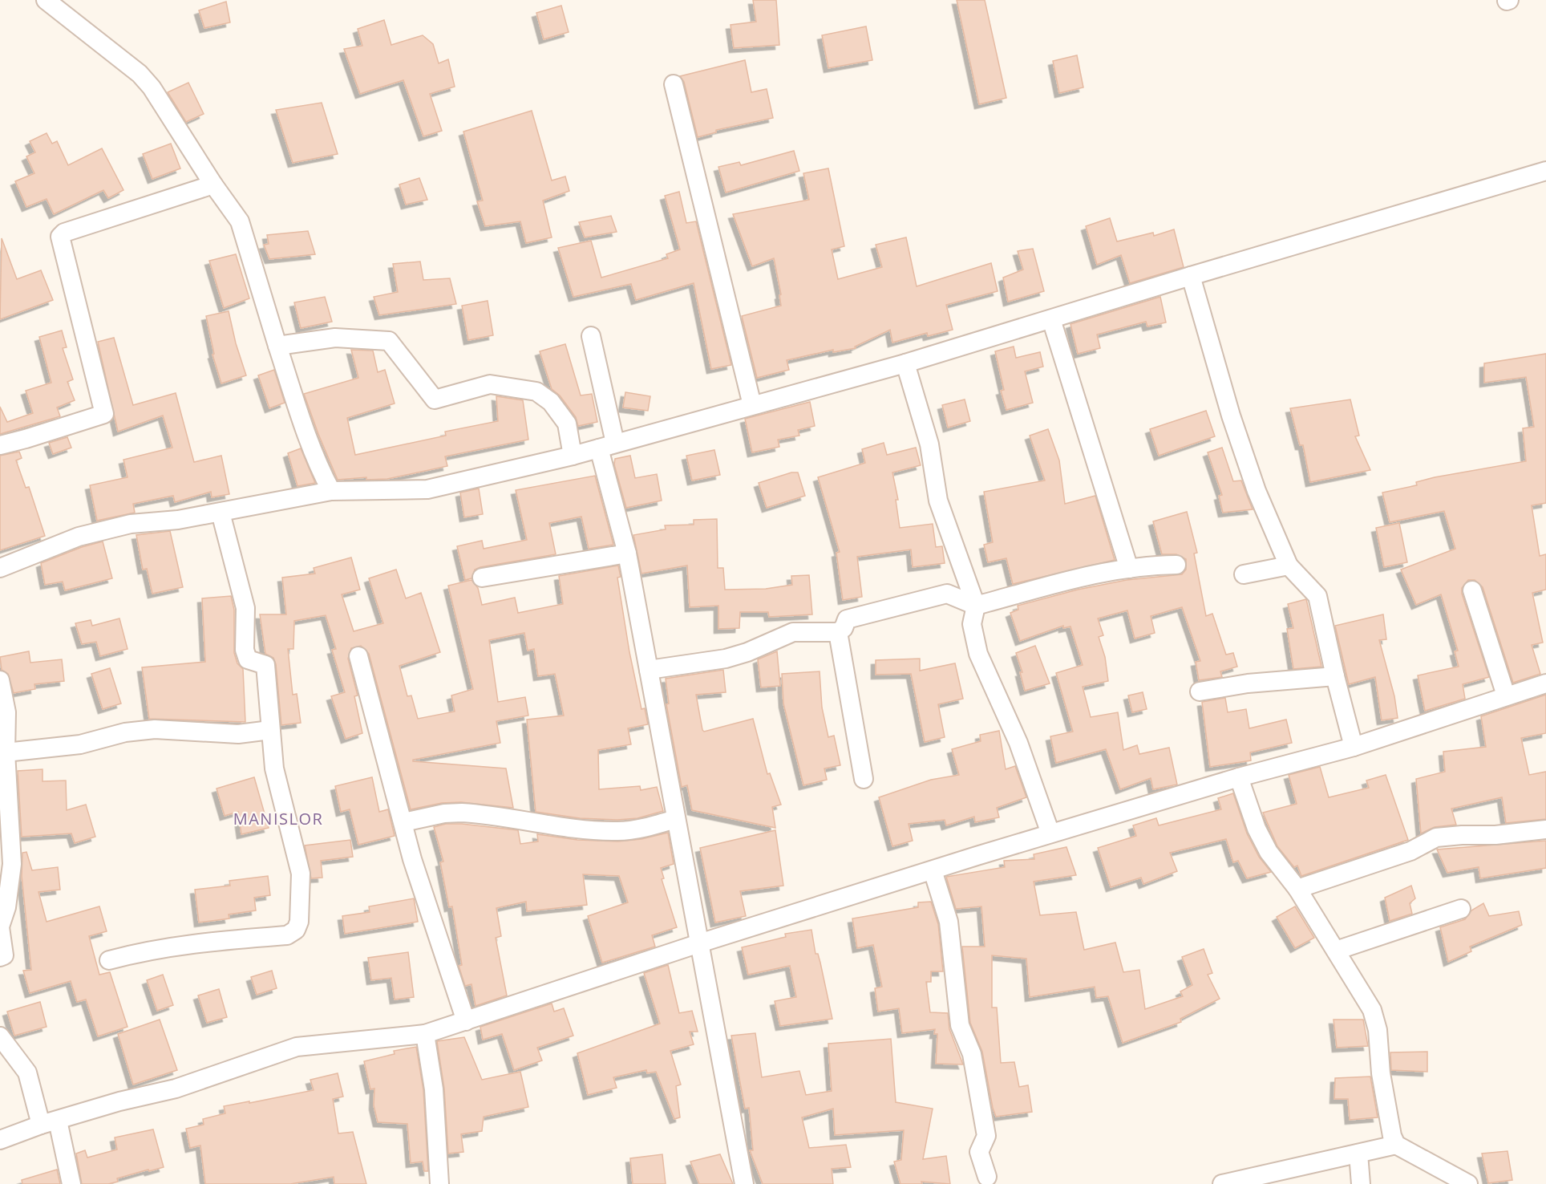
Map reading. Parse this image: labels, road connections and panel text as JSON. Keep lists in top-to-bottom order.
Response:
{
  "districts": ["MANISLOR"]
}
